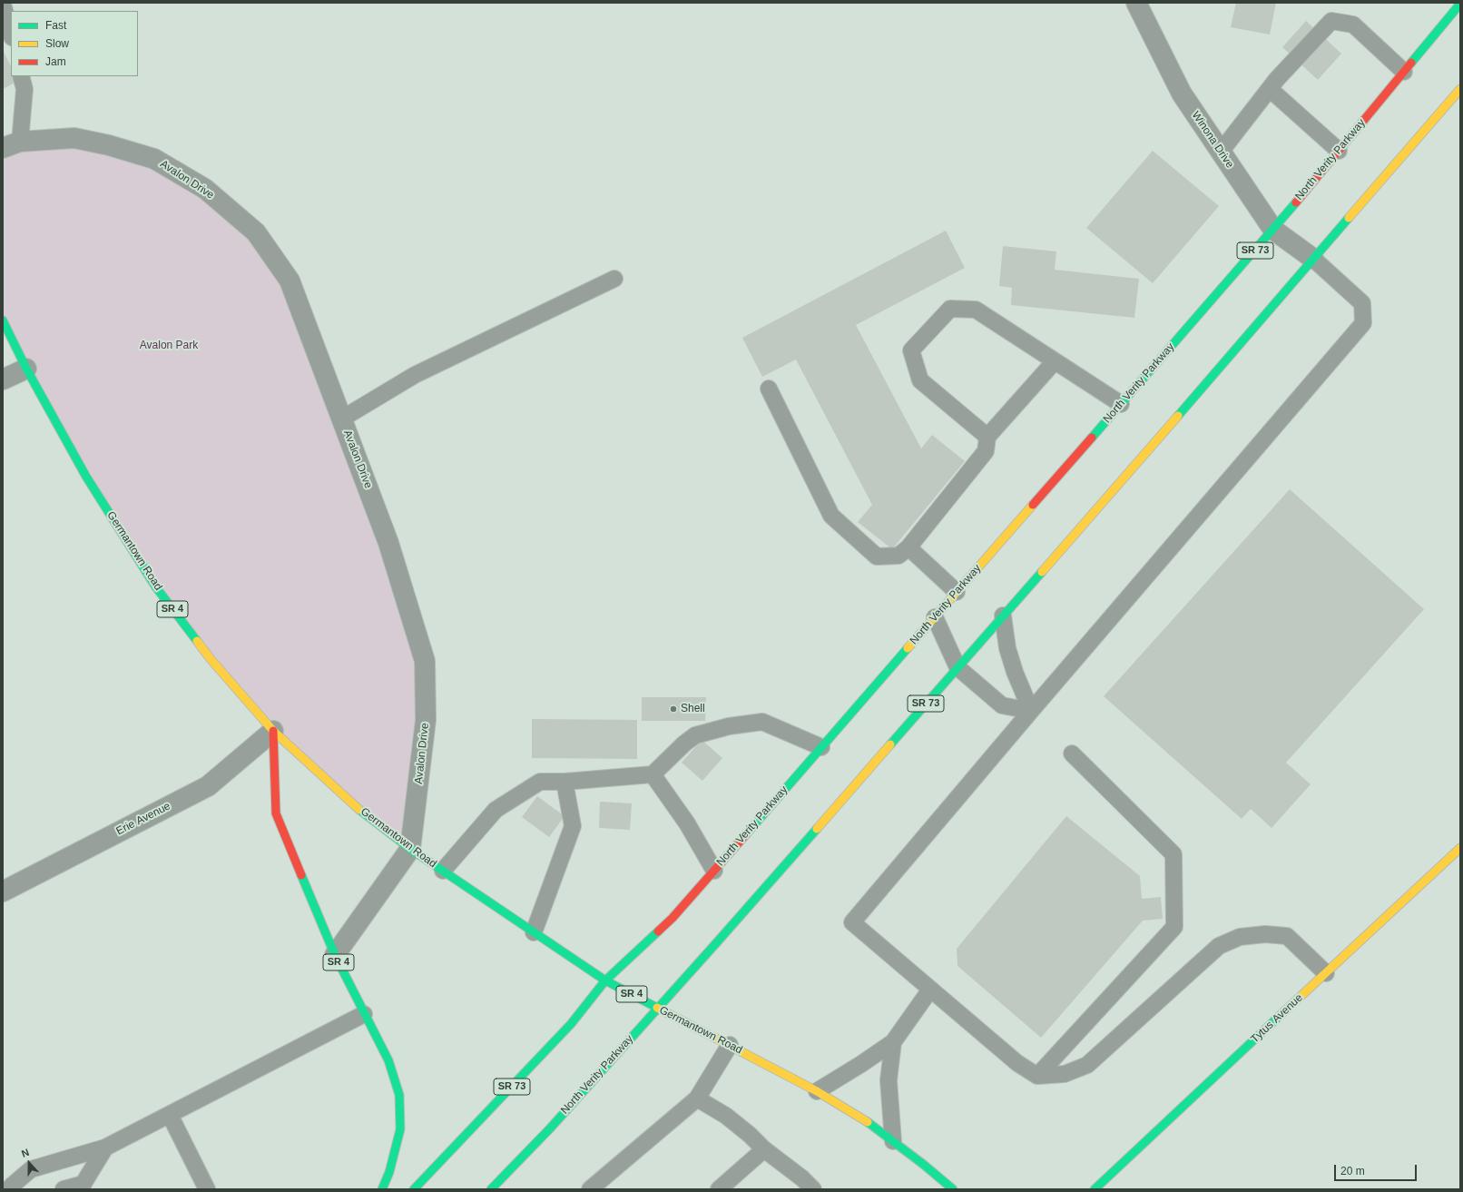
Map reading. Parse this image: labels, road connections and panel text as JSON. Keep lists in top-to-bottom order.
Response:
{
  "streets": {
    "main road": [
      "North Verity Parkway",
      "SR 73",
      "Germantown Road",
      "SR 4",
      "Tytus Avenue"
    ],
    "street": ["Winona Drive", "Avalon Drive", "Erie Avenue"]
  },
  "crossings": [
    ["Winona Drive", "North Verity Parkway"],
    ["North Verity Parkway", "Germantown Road"],
    ["Avalon Drive", "Germantown Road"],
    ["Avalon Drive", "SR 4"],
    ["Germantown Road", "SR 4"],
    ["Germantown Road", "Erie Avenue"],
    ["SR 4", "Erie Avenue"]
  ],
  "parks": ["Avalon Park"],
  "places": ["Shell"],
  "legend": ["Fast", "Slow", "Jam"],
  "scale_bar": "20 m",
  "north": "top"
}
